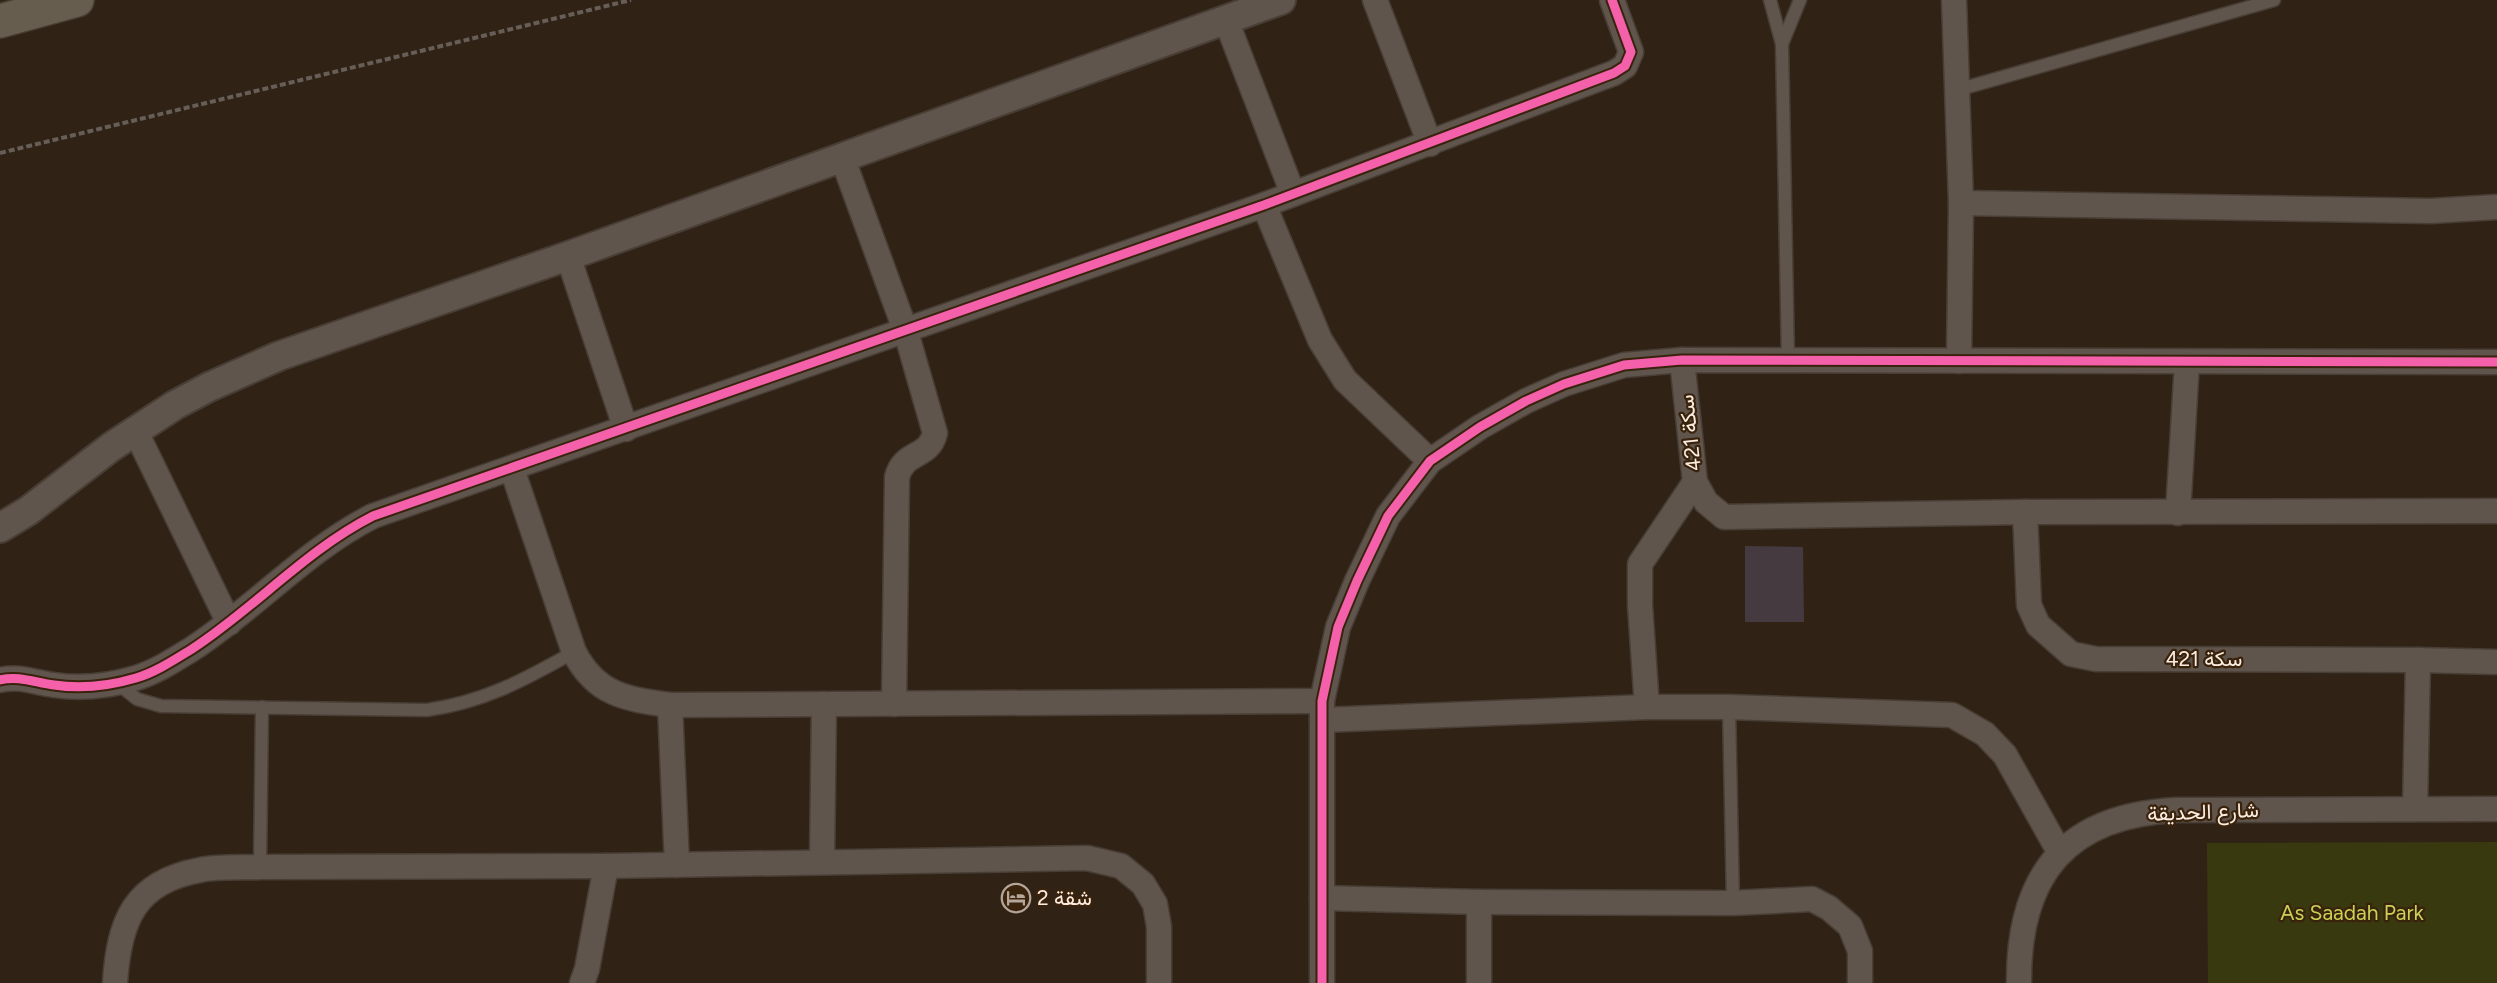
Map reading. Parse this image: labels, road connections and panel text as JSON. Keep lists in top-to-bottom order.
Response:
{
  "streets": {
    "street": ["سكة 421", "شارع الحديقة"]
  },
  "parks": ["As Saadah Park"],
  "places": {
    "hotel": ["شقة 2"]
  }
}
